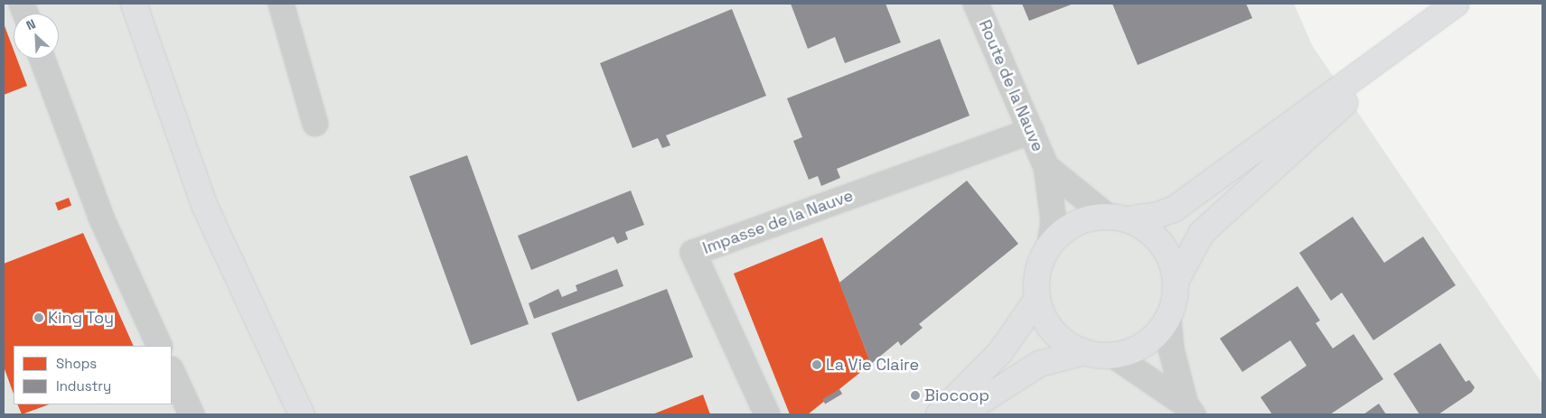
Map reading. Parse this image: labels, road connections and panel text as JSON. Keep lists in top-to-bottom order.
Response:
{
  "streets": {
    "street": ["Route de la Nauve", "Impasse de la Nauve"]
  },
  "crossings": [
    ["Route de la Nauve", "Impasse de la Nauve"]
  ],
  "places": ["King Toy", "La Vie Claire", "Biocoop"],
  "legend": ["Shops", "Industry"],
  "north": "top left"
}
